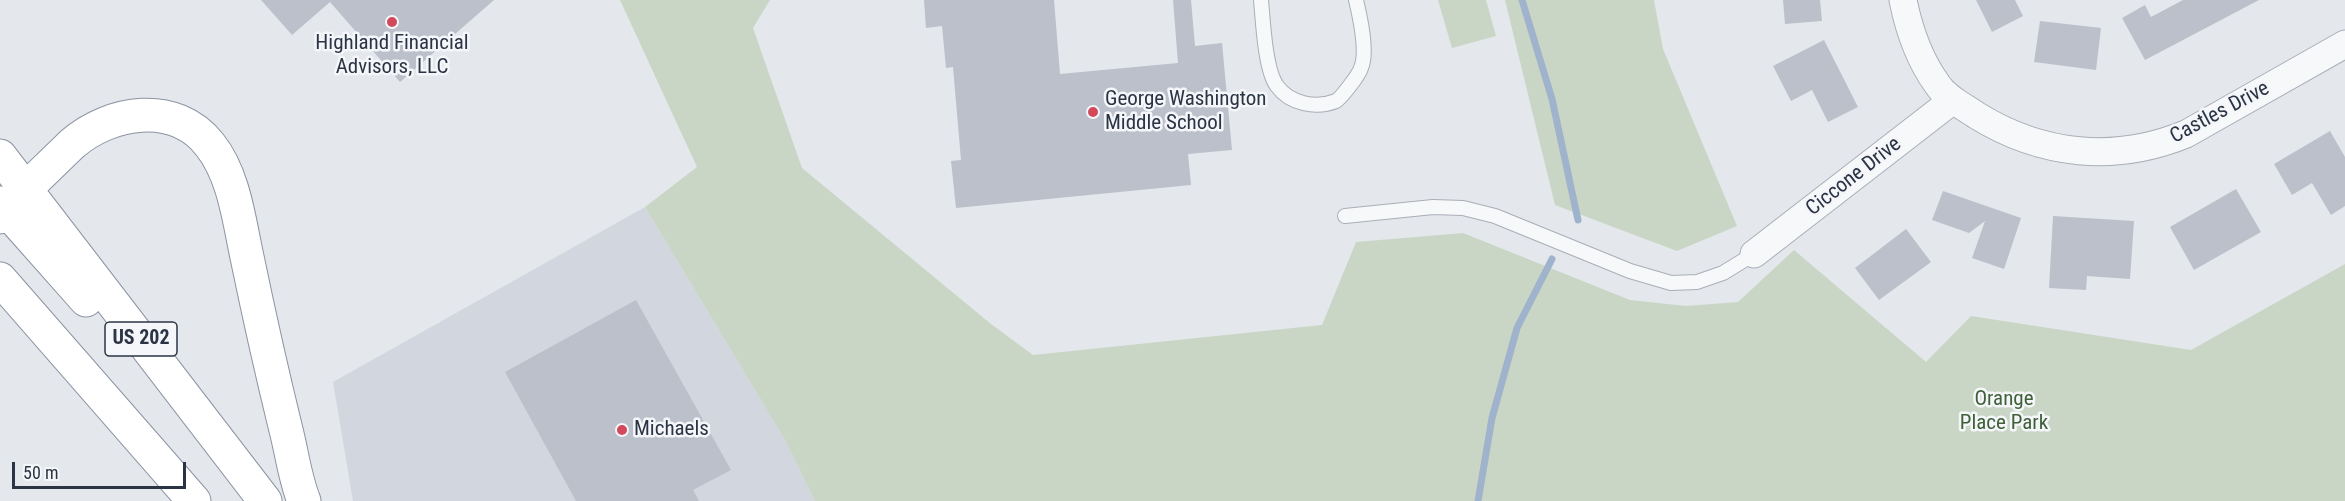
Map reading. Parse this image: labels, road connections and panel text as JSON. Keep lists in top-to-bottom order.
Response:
{
  "streets": {
    "highway": ["US 202"],
    "street": ["Castles Drive", "Ciccone Drive"]
  },
  "crossings": [
    ["Castles Drive", "Ciccone Drive"]
  ],
  "parks": ["Orange Place Park"],
  "places": ["Highland Financial Advisors, LLC", "George Washington Middle School", "Michaels"],
  "scale_bar": "50 m"
}
